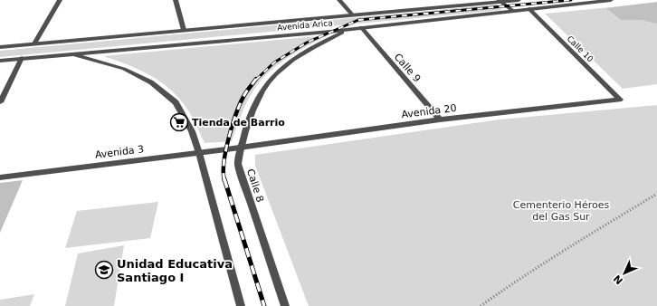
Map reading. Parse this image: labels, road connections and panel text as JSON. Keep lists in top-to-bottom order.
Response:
{
  "streets": {
    "street": [
      "Avenida Arica",
      "Calle 10",
      "Calle 9",
      "Avenida 20",
      "Avenida 3",
      "Calle 8"
    ]
  },
  "crossings": [
    ["Avenida Arica", "Calle 10"],
    ["Avenida Arica", "Calle 9"],
    ["Avenida Arica", "Calle 8"],
    ["Calle 10", "Avenida 20"],
    ["Calle 9", "Avenida 20"],
    ["Avenida 20", "Avenida 3"],
    ["Avenida 20", "Calle 8"],
    ["Avenida 3", "Calle 8"]
  ],
  "parks": ["Cementerio Héroes del Gas Sur"],
  "places": {
    "supermarket": ["Tienda de Barrio"],
    "school or university": ["Unidad Educativa Santiago I"]
  },
  "north": "bottom left"
}
